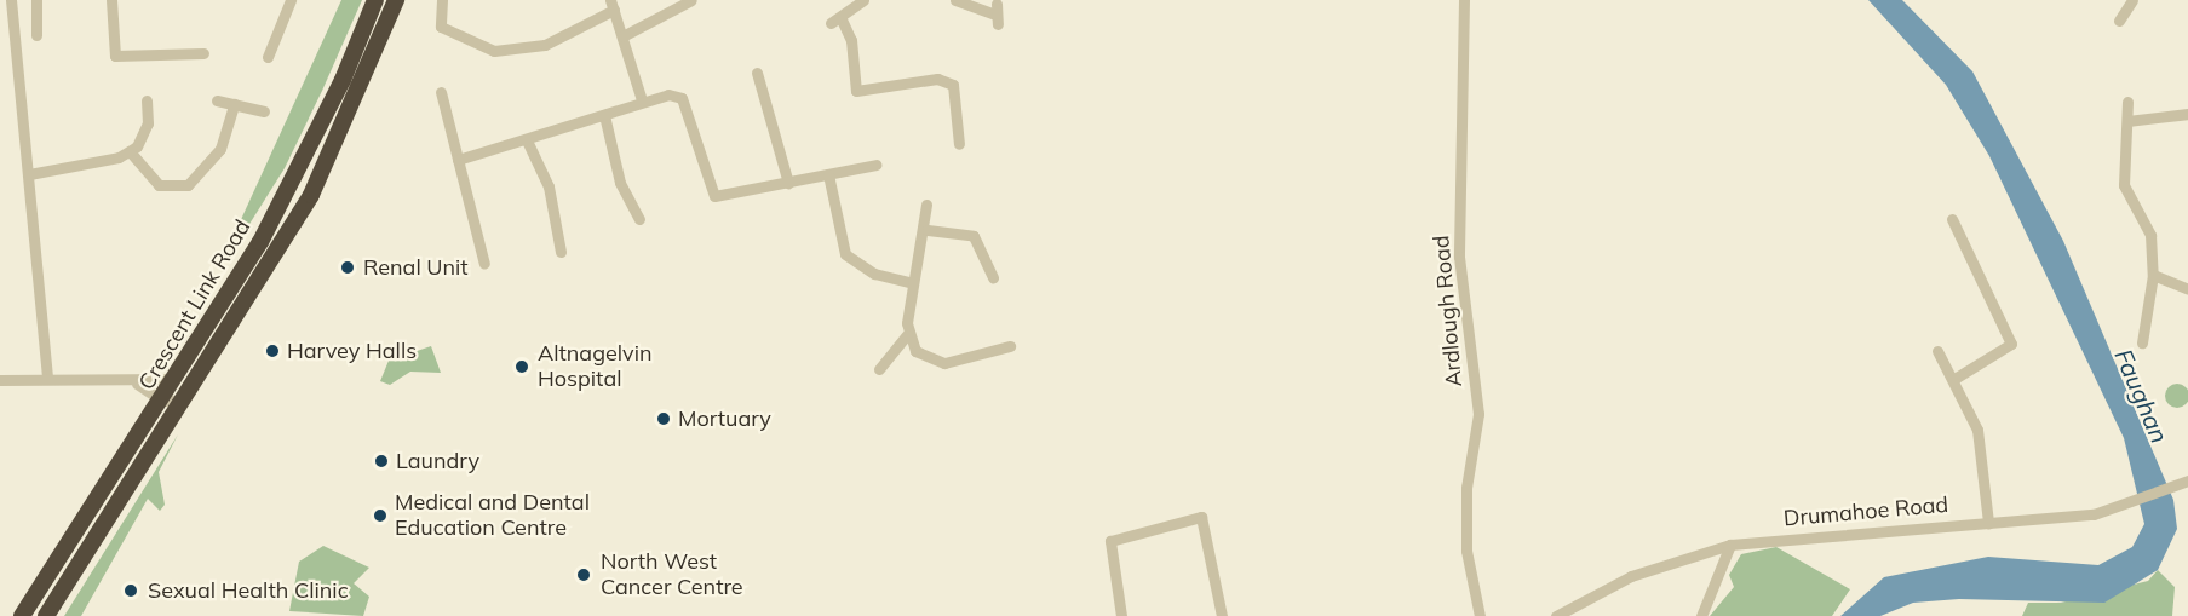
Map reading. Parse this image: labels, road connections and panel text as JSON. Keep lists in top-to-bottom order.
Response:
{
  "streets": {
    "highway": ["Crescent Link Road"],
    "street": ["Ardlough Road", "Drumahoe Road"]
  },
  "water": ["Faughan"],
  "places": [
    "Renal Unit",
    "Harvey Halls",
    "Altnagelvin Hospital",
    "Mortuary",
    "Laundry",
    "Medical and Dental Education Centre",
    "North West Cancer Centre",
    "Sexual Health Clinic"
  ]
}
